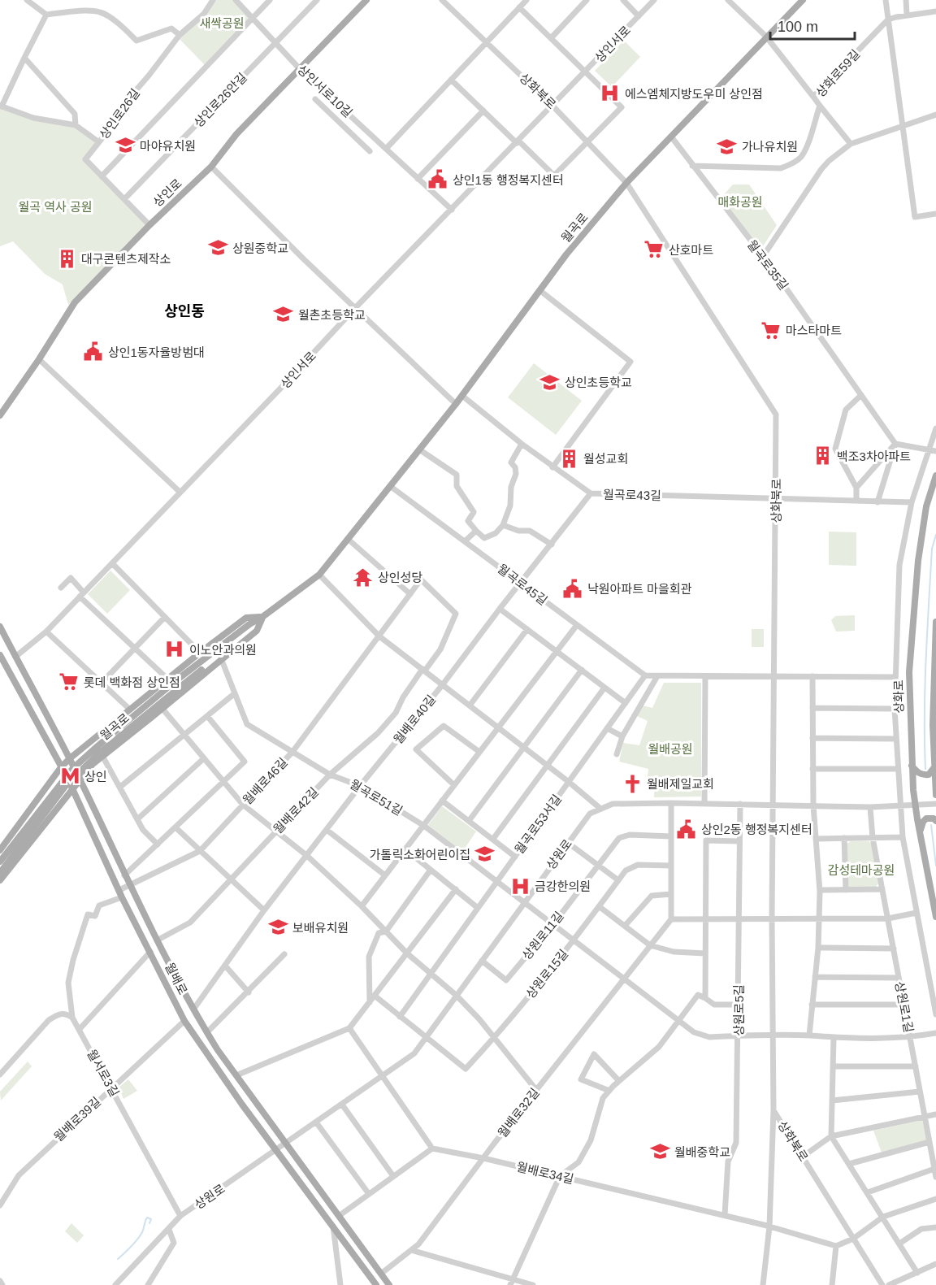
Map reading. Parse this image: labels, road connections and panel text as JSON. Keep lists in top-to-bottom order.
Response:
{
  "streets": {
    "main road": [
      "상인로",
      "월곡로",
      "상화로",
      "월배로"
    ],
    "street": [
      "상인서로",
      "상화로59길",
      "상인서로10길",
      "상화북로",
      "상인로26안길",
      "상인로26길",
      "월곡로35길",
      "월곡로43길",
      "월곡로45길",
      "월배로40길",
      "월배로46길",
      "월곡로51길",
      "월배로42길",
      "월곡로53서길",
      "상원로",
      "상원로11길",
      "상원로15길",
      "상원로1길",
      "상원로5길",
      "월서로3길",
      "월배로32길",
      "월배로39길",
      "월배로34길"
    ]
  },
  "crossings": [
    ["상인서로", "상인서로10길"],
    ["상인서로", "상화북로"],
    ["상인서로", "월곡로"],
    ["상인서로", "월배로"],
    ["상화로59길", "월곡로35길"],
    ["상인서로10길", "상인로26안길"],
    ["상인서로10길", "상인로"],
    ["상화북로", "월곡로"],
    ["상화북로", "월곡로43길"],
    ["상화북로", "월곡로51길"],
    ["상인로26안길", "상인로26길"],
    ["상인로26길", "상인로"],
    ["월곡로", "월곡로35길"],
    ["월곡로", "월곡로43길"],
    ["월곡로", "월곡로45길"],
    ["월곡로43길", "월배로40길"],
    ["월곡로45길", "월배로40길"],
    ["월곡로45길", "월곡로53서길"],
    ["월배로40길", "월곡로51길"],
    ["월배로40길", "월배로"],
    ["월배로46길", "월곡로51길"],
    ["월배로46길", "월배로42길"],
    ["월배로46길", "월배로"],
    ["월배로46길", "월서로3길"],
    ["월곡로51길", "월배로42길"],
    ["월곡로51길", "월곡로53서길"],
    ["월곡로51길", "상원로"],
    ["월곡로51길", "상원로11길"],
    ["월곡로51길", "상원로15길"],
    ["월곡로51길", "상원로1길"],
    ["월곡로51길", "상원로5길"],
    ["월곡로51길", "월배로32길"],
    ["월배로42길", "월배로"],
    ["상원로", "상원로11길"],
    ["상원로", "상원로15길"],
    ["상원로", "월배로"],
    ["상원로", "월서로3길"],
    ["월배로", "월배로32길"],
    ["월배로", "월배로39길"],
    ["상원로5길", "월배로34길"],
    ["월서로3길", "월배로39길"],
    ["월배로32길", "월배로34길"]
  ],
  "districts": ["상인동"],
  "parks": [
    "새싹공원",
    "매화공원",
    "월곡 역사 공원",
    "월배공원",
    "감성테마공원"
  ],
  "places": {
    "hospital": ["에스엠체지방도우미 상인점", "이노안과의원", "금강한의원"],
    "school or university": [
      "마야유치원",
      "가나유치원",
      "상원중학교",
      "월촌초등학교",
      "상인초등학교",
      "가톨릭소화어린이집",
      "보배유치원",
      "월배중학교"
    ],
    "public building": [
      "상인1동 행정복지센터",
      "상인1동자율방범대",
      "낙원아파트 마을회관",
      "상인2동 행정복지센터"
    ],
    "supermarket": ["산호마트", "마스타마트", "롯데 백화점 상인점"],
    "building": ["대구콘텐츠제작소", "백조3차아파트", "월성교회"],
    "temple": ["상인성당"],
    "metro station": ["상인"],
    "church": ["월배제일교회"]
  },
  "scale_bar": "100 m"
}
